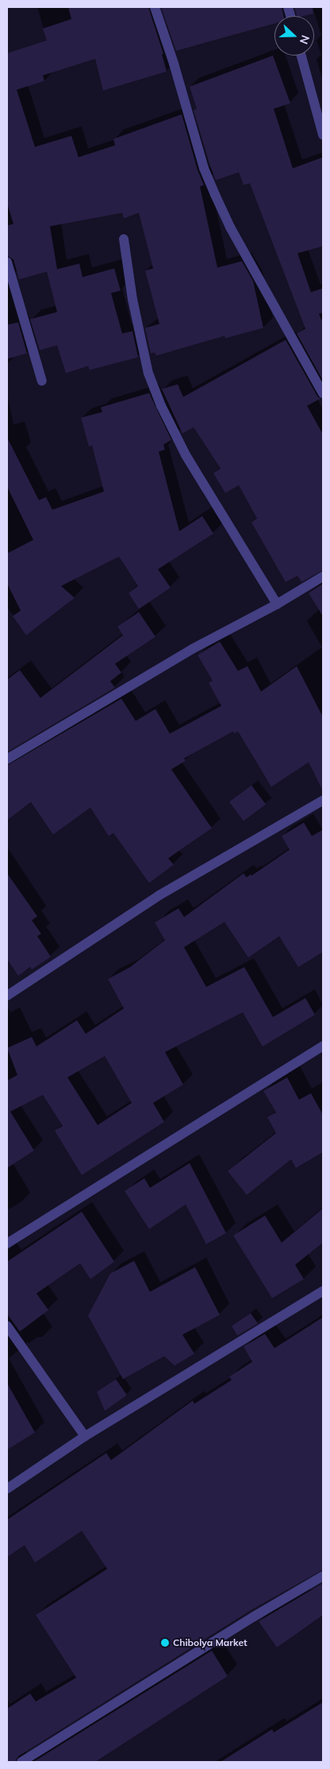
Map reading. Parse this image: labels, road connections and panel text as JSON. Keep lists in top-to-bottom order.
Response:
{
  "places": ["Chibolya Market"],
  "north": "right"
}
